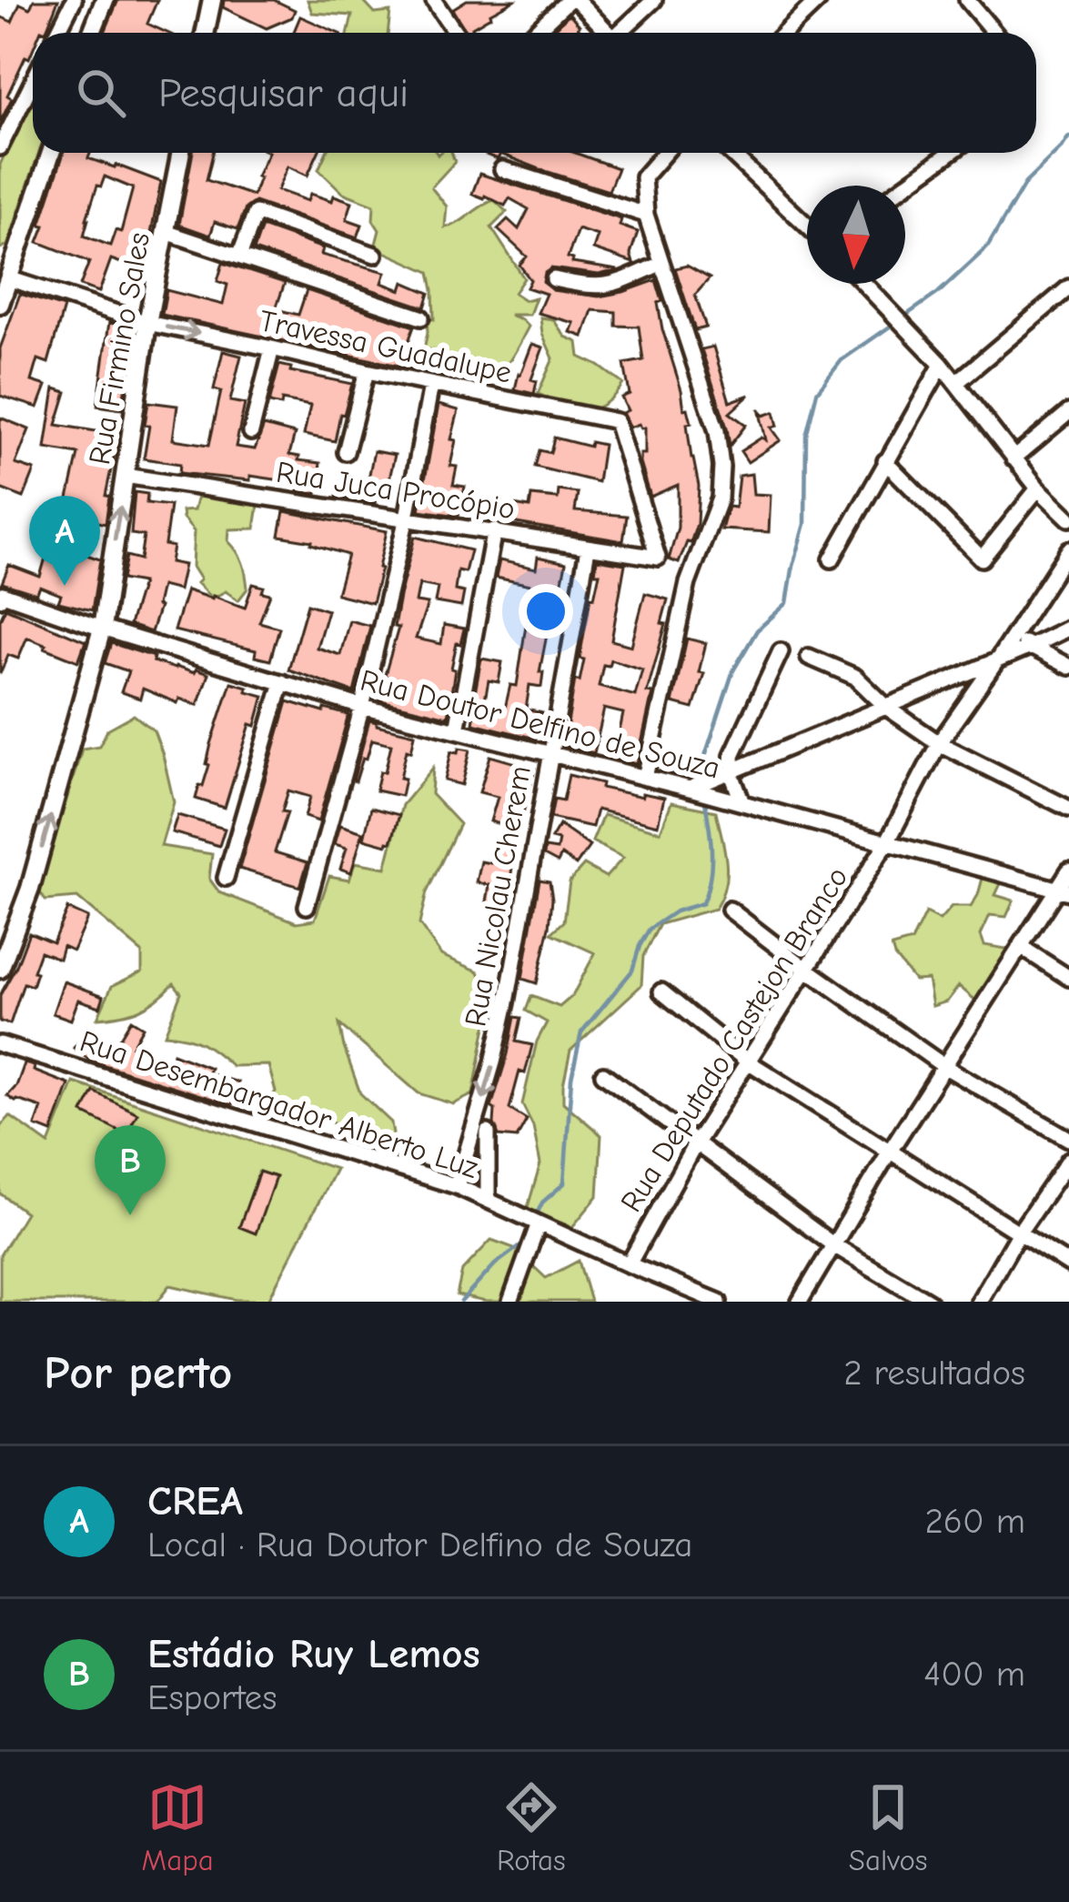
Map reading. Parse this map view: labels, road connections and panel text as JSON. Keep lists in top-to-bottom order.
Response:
{
  "streets": {
    "main road": ["Rua Firmino Sales"],
    "street": [
      "Travessa Guadalupe",
      "Rua Juca Procópio",
      "Rua Doutor Delfino de Souza",
      "Rua Nicolau Cherem",
      "Rua Deputado Castejon Branco",
      "Rua Desembargador Alberto Luz"
    ]
  },
  "crossings": [
    ["Travessa Guadalupe", "Rua Firmino Sales"],
    ["Travessa Guadalupe", "Rua Juca Procópio"],
    ["Rua Firmino Sales", "Rua Juca Procópio"],
    ["Rua Firmino Sales", "Rua Doutor Delfino de Souza"],
    ["Rua Juca Procópio", "Rua Nicolau Cherem"],
    ["Rua Doutor Delfino de Souza", "Rua Nicolau Cherem"],
    ["Rua Doutor Delfino de Souza", "Rua Deputado Castejon Branco"],
    ["Rua Nicolau Cherem", "Rua Desembargador Alberto Luz"],
    ["Rua Deputado Castejon Branco", "Rua Desembargador Alberto Luz"]
  ],
  "one_way": ["Rua Firmino Sales", "Rua Nicolau Cherem"],
  "north": "bottom",
  "page": {
    "search": "Pesquisar aqui",
    "pins": ["A", "B"],
    "heading": ["Por perto", "2 resultados"],
    "list": [
      {
        "mark": "A",
        "name": "CREA",
        "note": "Local · Rua Doutor Delfino de Souza",
        "value": "260 m"
      },
      {
        "mark": "B",
        "name": "Estádio Ruy Lemos",
        "note": "Esportes",
        "value": "400 m"
      }
    ],
    "nav": ["Mapa", "Rotas", "Salvos"]
  }
}
